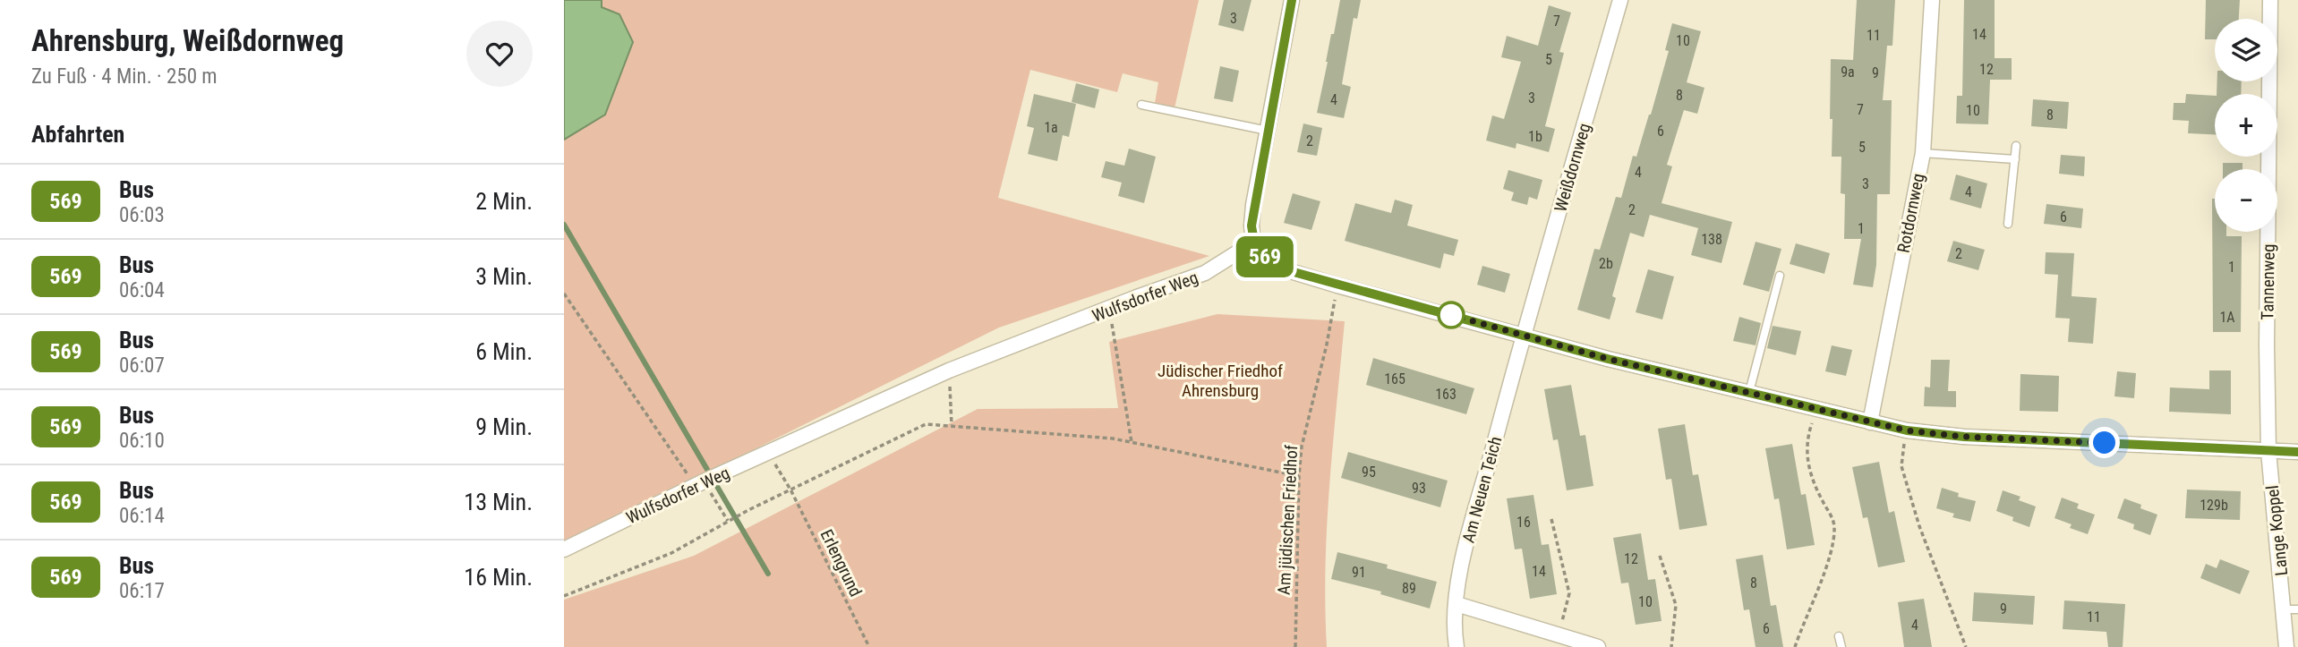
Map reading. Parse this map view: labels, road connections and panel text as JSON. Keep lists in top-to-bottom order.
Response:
{
  "streets": {
    "street": [
      "Weißdornweg",
      "Rotdornweg",
      "Tannenweg",
      "Wulfsdorfer Weg",
      "Am Neuen Teich",
      "Lange Koppel"
    ],
    "path": ["Am jüdischen Friedhof", "Erlengrund"]
  },
  "crossings": [
    ["Weißdornweg", "Am Neuen Teich"],
    ["Tannenweg", "Lange Koppel"],
    ["Wulfsdorfer Weg", "Erlengrund"]
  ],
  "parks": ["Jüdischer Friedhof Ahrensburg"],
  "lines": ["bus line 569"],
  "house_numbers": [
    "3",
    "7",
    "14",
    "11",
    "10",
    "5",
    "12",
    "9a",
    "9",
    "8",
    "3",
    "4",
    "7",
    "10",
    "8",
    "1a",
    "6",
    "1b",
    "2",
    "5",
    "4",
    "3",
    "4",
    "2",
    "6",
    "1",
    "138",
    "2",
    "2b",
    "1",
    "1A",
    "165",
    "163",
    "95",
    "93",
    "129b",
    "16",
    "12",
    "14",
    "91",
    "8",
    "89",
    "10",
    "9",
    "11",
    "4",
    "6"
  ],
  "page": {
    "heading": [
      ["Ahrensburg, Weißdornweg", "Zu Fuß · 4 Min. · 250 m"],
      "Abfahrten"
    ],
    "on_map": "569",
    "map_buttons": ["+", "−"],
    "list": [
      {
        "mark": "569",
        "name": "Bus",
        "note": "06:03",
        "value": "2 Min."
      },
      {
        "mark": "569",
        "name": "Bus",
        "note": "06:04",
        "value": "3 Min."
      },
      {
        "mark": "569",
        "name": "Bus",
        "note": "06:07",
        "value": "6 Min."
      },
      {
        "mark": "569",
        "name": "Bus",
        "note": "06:10",
        "value": "9 Min."
      },
      {
        "mark": "569",
        "name": "Bus",
        "note": "06:14",
        "value": "13 Min."
      },
      {
        "mark": "569",
        "name": "Bus",
        "note": "06:17",
        "value": "16 Min."
      }
    ]
  }
}
